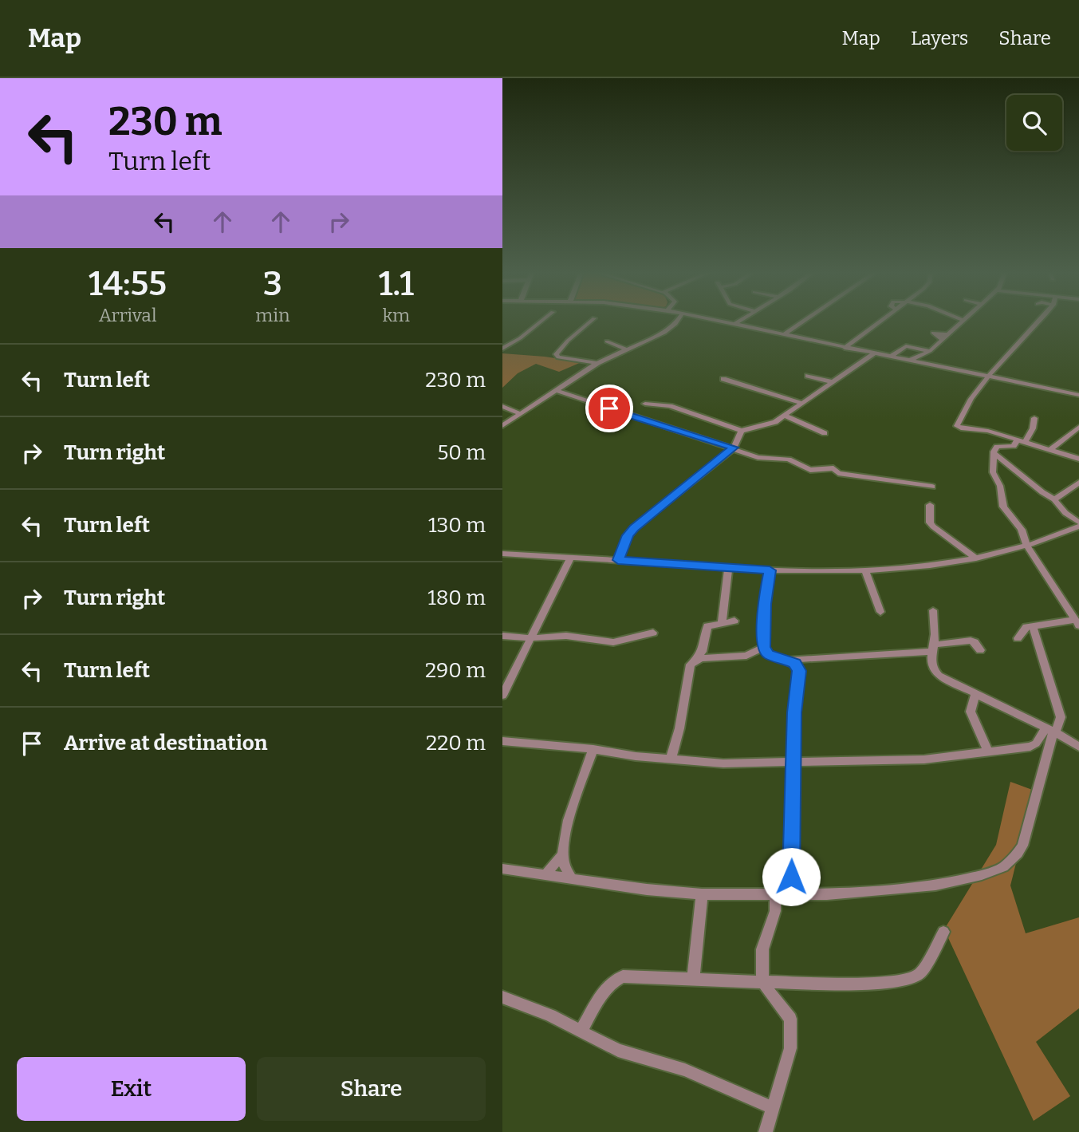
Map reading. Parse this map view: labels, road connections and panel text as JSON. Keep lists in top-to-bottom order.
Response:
{
  "page": {
    "header": "Map",
    "nav": ["Map", "Layers", "Share"],
    "turn": ["230 m", "Turn left"],
    "eta": [
      "14:55",
      "Arrival",
      "3",
      "min",
      "1.1",
      "km"
    ],
    "list": [
      {
        "name": "Turn left",
        "value": "230 m"
      },
      {
        "name": "Turn right",
        "value": "50 m"
      },
      {
        "name": "Turn left",
        "value": "130 m"
      },
      {
        "name": "Turn right",
        "value": "180 m"
      },
      {
        "name": "Turn left",
        "value": "290 m"
      },
      {
        "name": "Arrive at destination",
        "value": "220 m"
      }
    ],
    "buttons": ["Exit", "Share"]
  }
}
